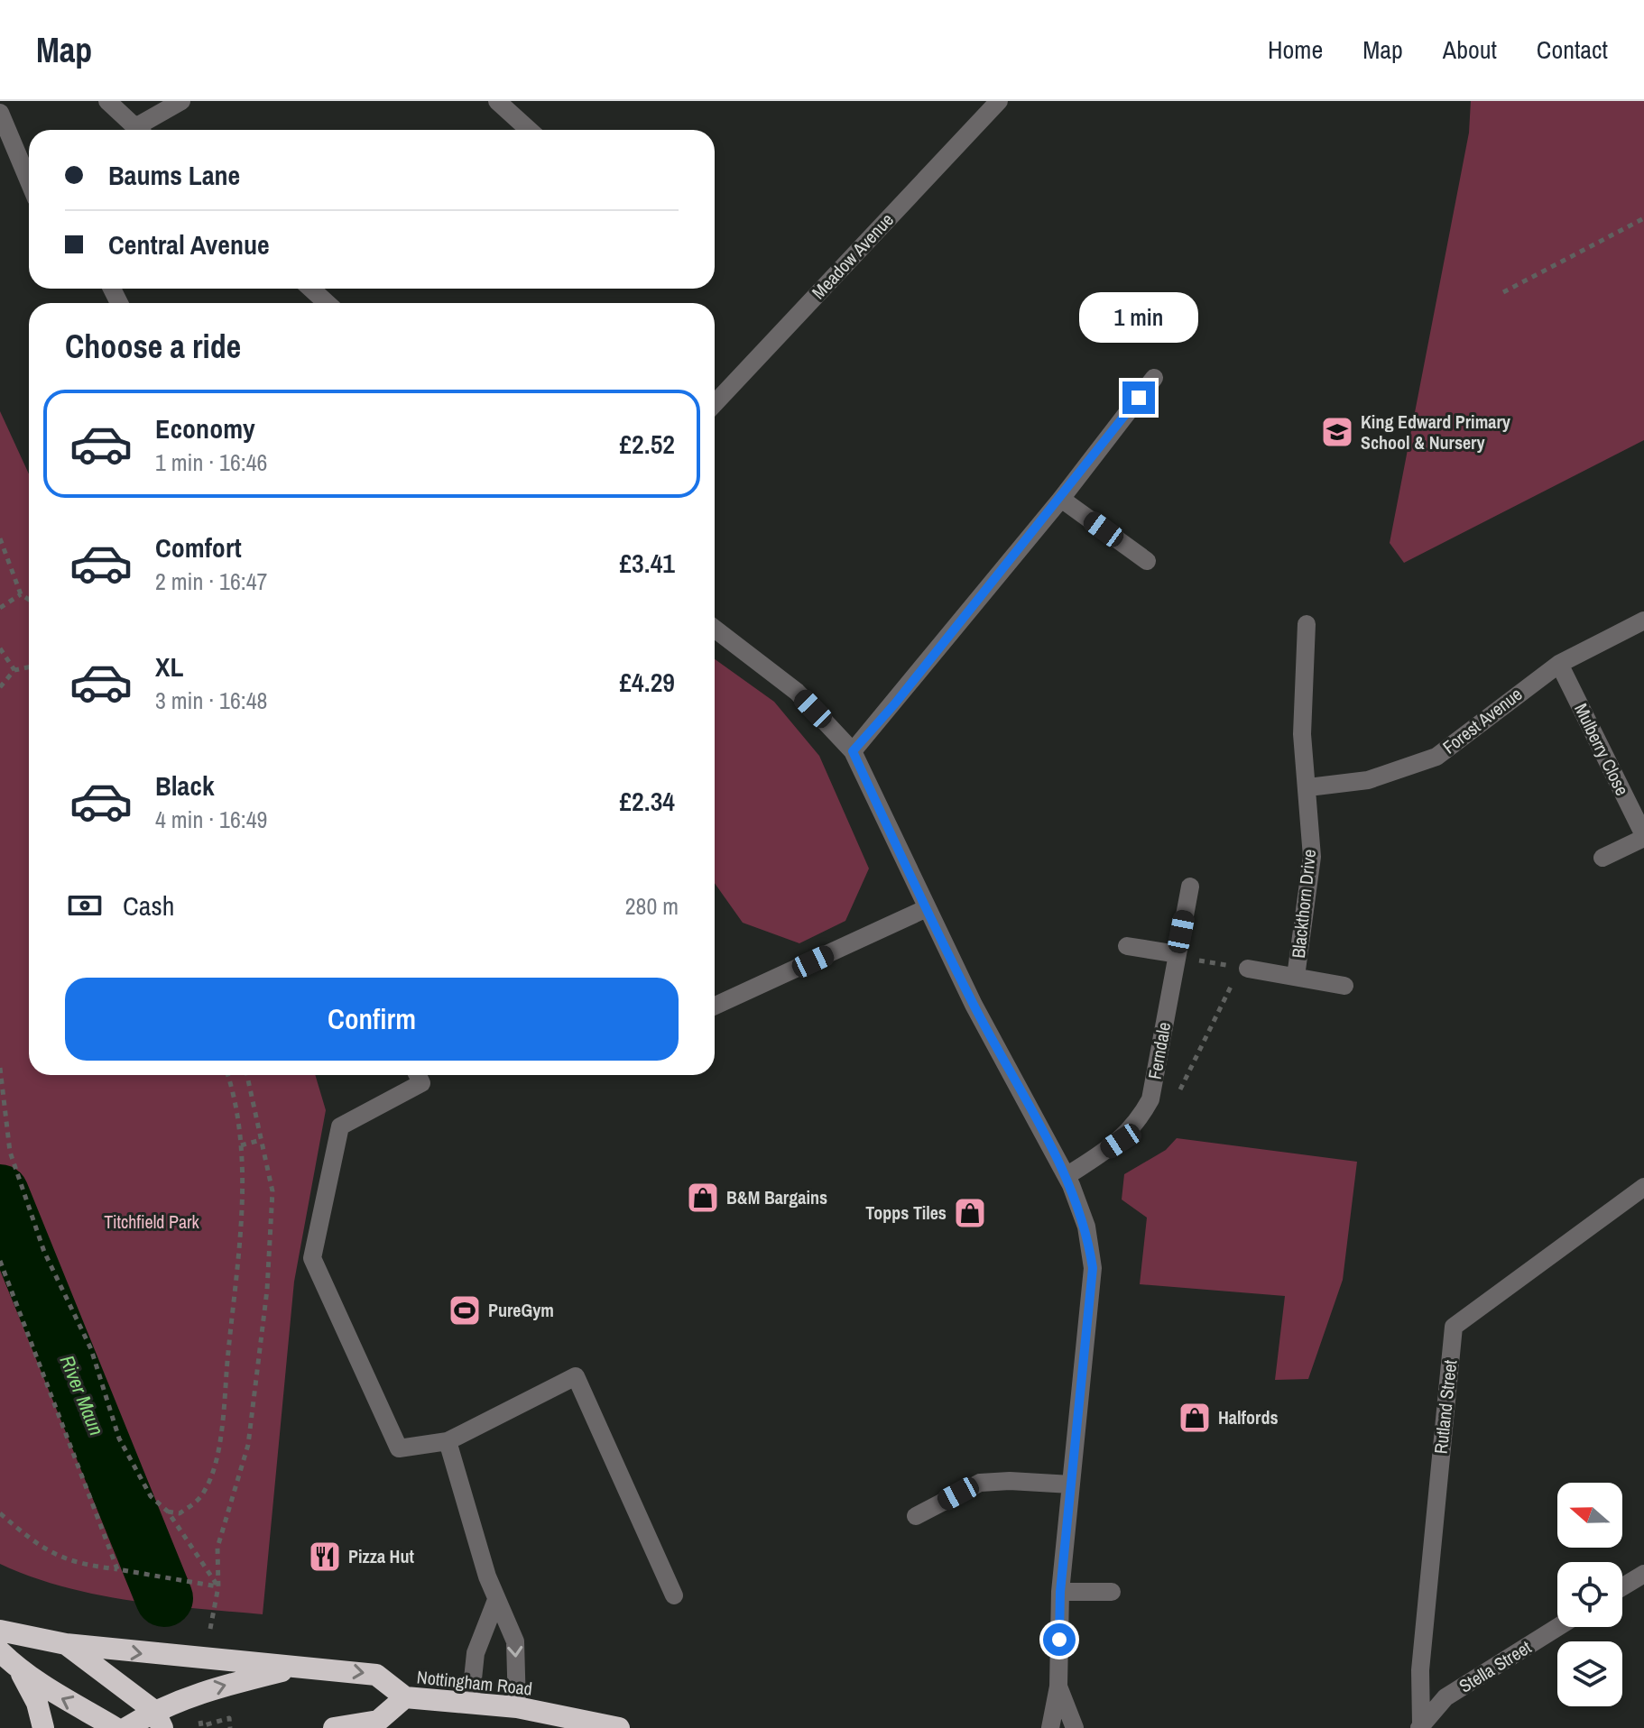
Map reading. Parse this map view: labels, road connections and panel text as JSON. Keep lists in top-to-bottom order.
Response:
{
  "streets": {
    "highway": ["Nottingham Road"],
    "street": [
      "Meadow Avenue",
      "Forest Avenue",
      "Mulberry Close",
      "Blackthorn Drive",
      "Ferndale",
      "Rutland Street",
      "Stella Street"
    ]
  },
  "crossings": [
    ["Forest Avenue", "Mulberry Close"],
    ["Forest Avenue", "Blackthorn Drive"],
    ["Rutland Street", "Stella Street"]
  ],
  "water": ["River Maun"],
  "parks": ["Titchfield Park"],
  "places": {
    "school or university": ["King Edward Primary School & Nursery"],
    "shop": ["B&M Bargains", "Topps Tiles", "Halfords"],
    "sports": ["PureGym"],
    "restaurant": ["Pizza Hut"]
  },
  "north": "left",
  "page": {
    "header": "Map",
    "nav": [
      "Home",
      "Map",
      "About",
      "Contact"
    ],
    "banner": ["Baums Lane", "Central Avenue"],
    "bubble": "1 min",
    "heading": "Choose a ride",
    "list": [
      {
        "name": "Economy",
        "note": "1 min · 16:46",
        "value": "£2.52"
      },
      {
        "name": "Comfort",
        "note": "2 min · 16:47",
        "value": "£3.41"
      },
      {
        "name": "XL",
        "note": "3 min · 16:48",
        "value": "£4.29"
      },
      {
        "name": "Black",
        "note": "4 min · 16:49",
        "value": "£2.34"
      }
    ],
    "pay": ["Cash", "280 m"],
    "buttons": "Confirm"
  }
}
